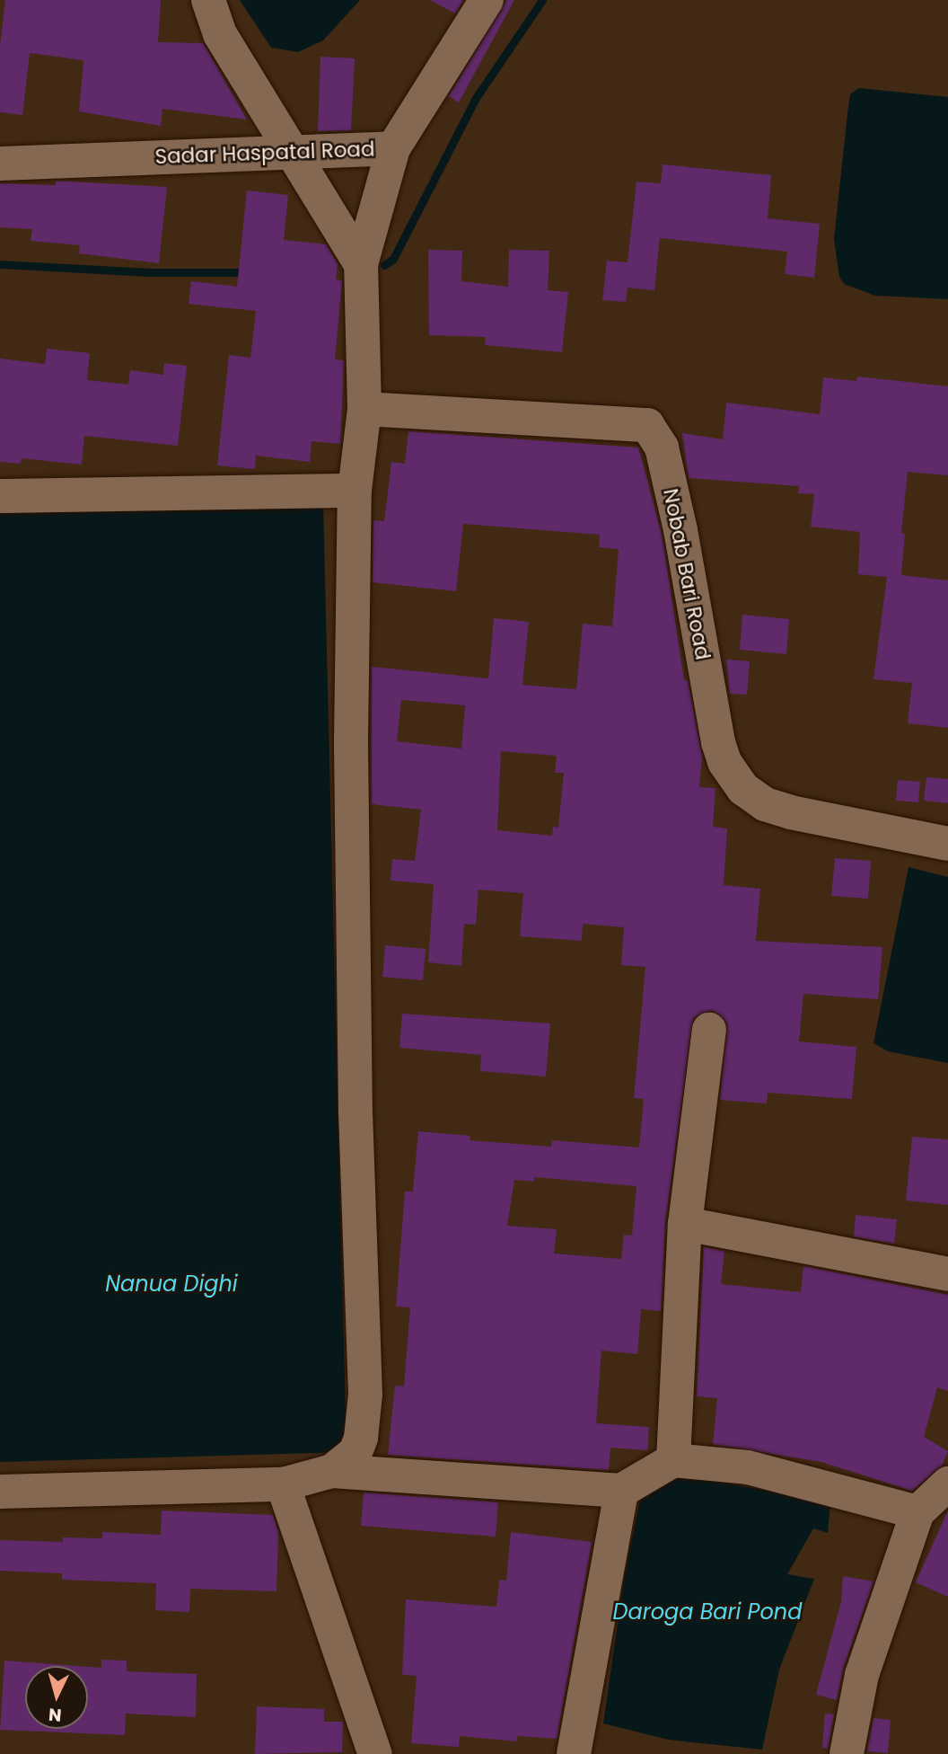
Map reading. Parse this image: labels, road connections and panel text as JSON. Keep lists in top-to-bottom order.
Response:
{
  "streets": {
    "street": ["Sadar Haspatal Road", "Nobab Bari Road"]
  },
  "water": ["Nanua Dighi", "Daroga Bari Pond"],
  "north": "bottom"
}
